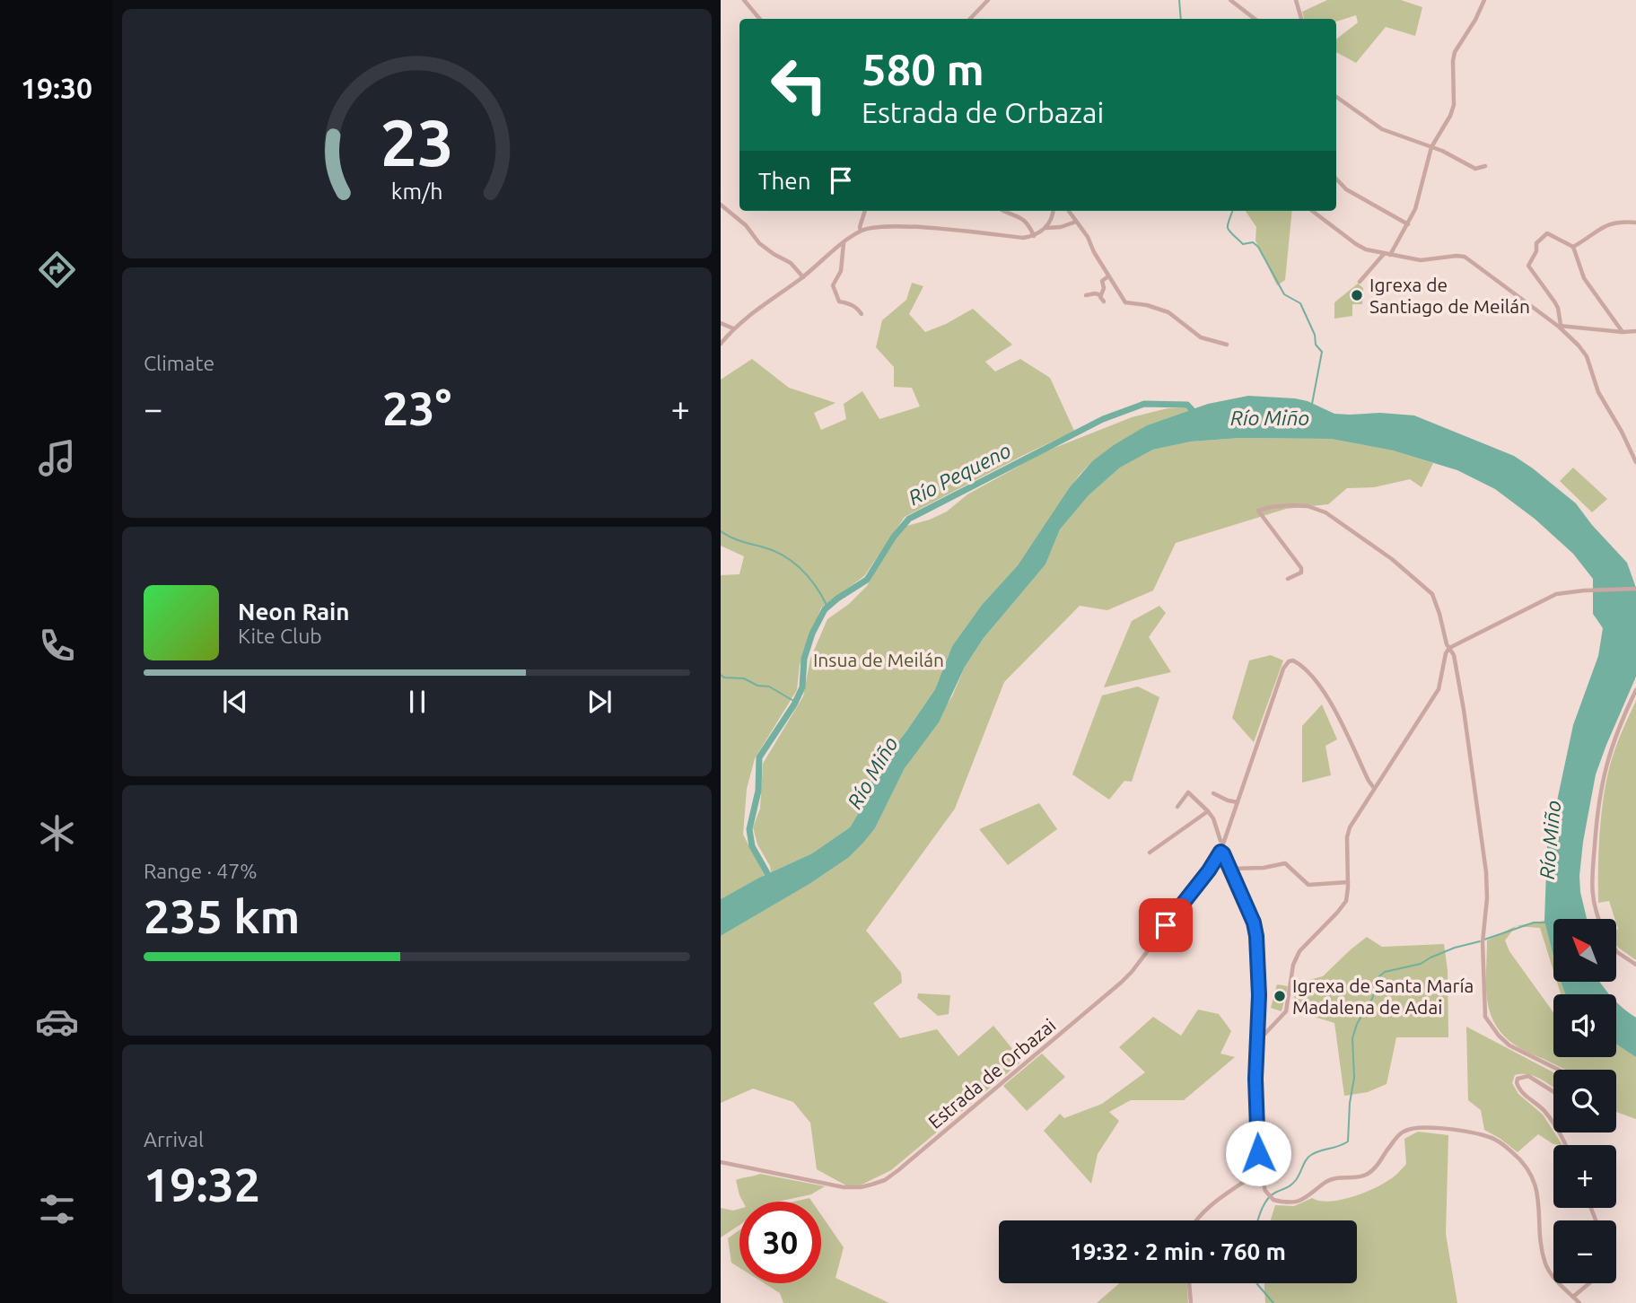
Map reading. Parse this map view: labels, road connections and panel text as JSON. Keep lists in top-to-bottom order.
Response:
{
  "streets": {
    "street": ["Estrada de Orbazai"]
  },
  "water": ["Río Miño", "Río Pequeno"],
  "parks": ["Insua de Meilán"],
  "places": ["Igrexa de Santiago de Meilán", "Igrexa de Santa María Madalena de Adai"],
  "north": "top left",
  "page": {
    "tabs": "19:30",
    "turn": ["580 m", "Estrada de Orbazai"],
    "then": "Then",
    "tile": [
      "Climate",
      ["Range · 47%", "235 km"],
      ["Arrival", "19:32"]
    ],
    "heat": ["−", "23°", "+"],
    "song": ["Neon Rain", "Kite Club"],
    "map_buttons": ["+", "−"],
    "limit": "30",
    "trip": "19:32 · 2 min · 760 m",
    "gauge": ["23", "km/h"]
  }
}
